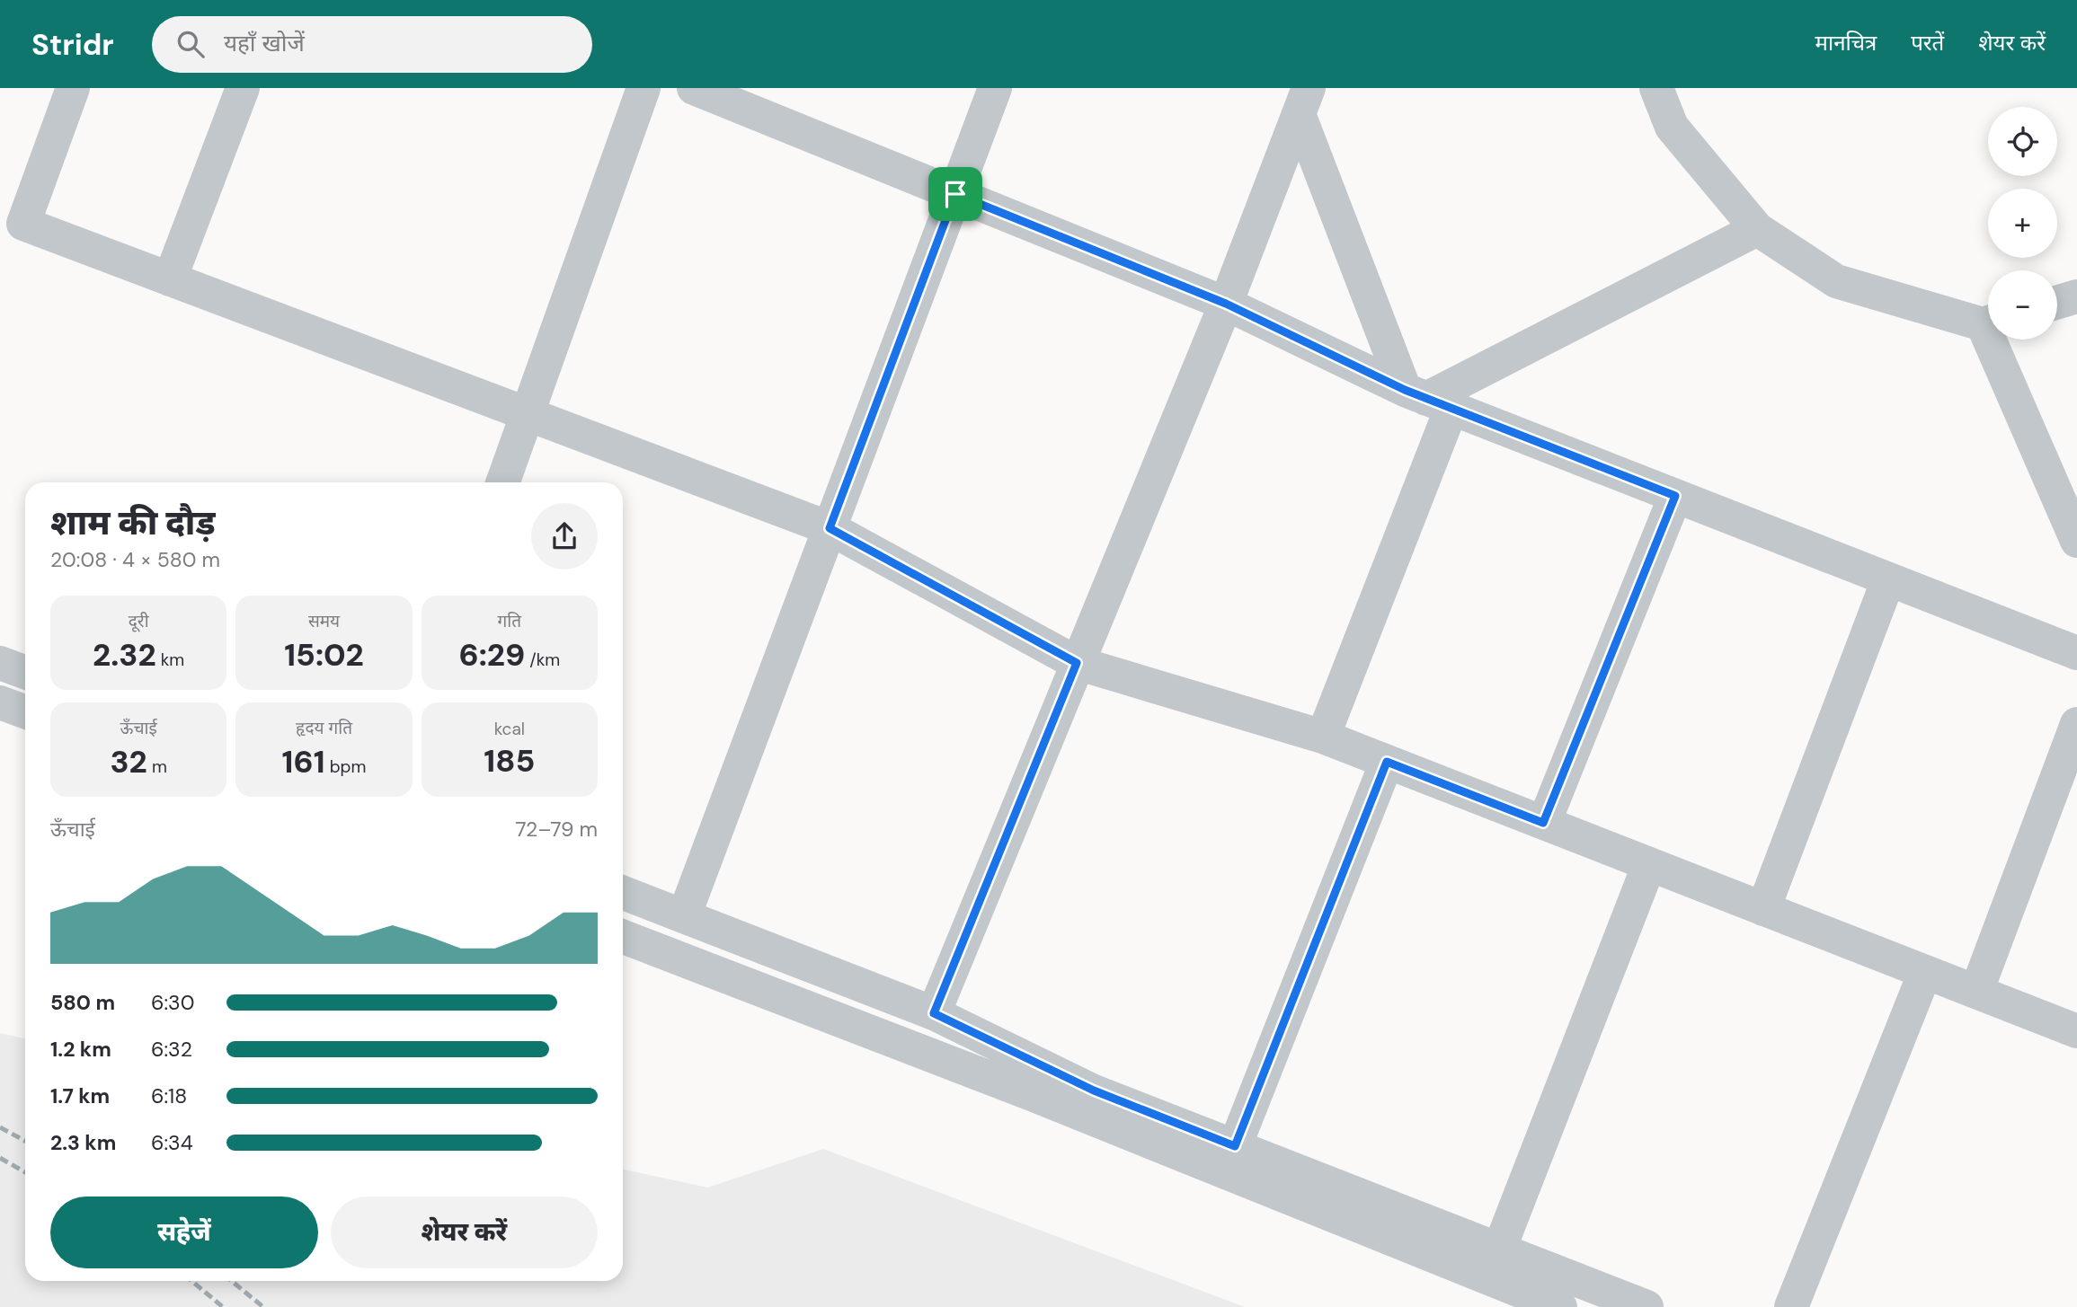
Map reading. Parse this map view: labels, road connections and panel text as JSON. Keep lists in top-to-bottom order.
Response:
{
  "page": {
    "header": "Stridr",
    "search": "यहाँ खोजें",
    "nav": ["मानचित्र", "परतें", "शेयर करें"],
    "map_buttons": ["+", "−"],
    "heading": ["शाम की दौड़", "20:08 · 4 × 580 m"],
    "stats": [
      ["दूरी", "2.32 km"],
      ["समय", "15:02"],
      ["गति", "6:29 /km"],
      ["ऊँचाई", "32 m"],
      ["हृदय गति", "161 bpm"],
      ["kcal", "185"]
    ],
    "chart": ["ऊँचाई", "72–79 m"],
    "list": [
      {
        "name": "580 m",
        "note": "6:30"
      },
      {
        "name": "1.2 km",
        "note": "6:32"
      },
      {
        "name": "1.7 km",
        "note": "6:18"
      },
      {
        "name": "2.3 km",
        "note": "6:34"
      }
    ],
    "buttons": ["सहेजें", "शेयर करें"]
  }
}
